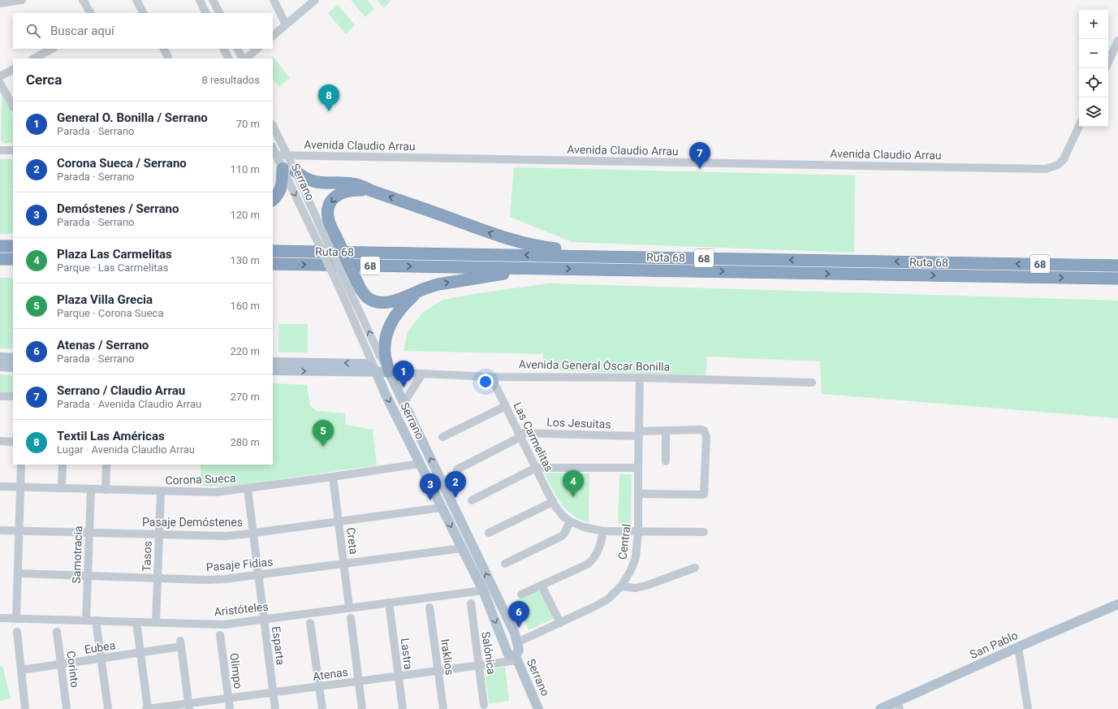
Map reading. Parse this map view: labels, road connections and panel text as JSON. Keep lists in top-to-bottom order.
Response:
{
  "streets": {
    "highway": ["Ruta 68", "68"],
    "main road": ["Serrano", "Avenida General Óscar Bonilla", "San Pablo"],
    "street": [
      "Avenida Claudio Arrau",
      "Los Jesuitas",
      "Las Carmelitas",
      "Corona Sueca",
      "Pasaje Demóstenes",
      "Creta",
      "Central",
      "Samotracia",
      "Tasos",
      "Pasaje Fidias",
      "Aristóteles",
      "Esparta",
      "Eubea",
      "Salónica",
      "Lastra",
      "Iraklios",
      "Corinto",
      "Olimpo",
      "Atenas"
    ]
  },
  "crossings": [
    ["Avenida Claudio Arrau", "Serrano"],
    ["Serrano", "Avenida General Óscar Bonilla"],
    ["Serrano", "Corona Sueca"],
    ["Serrano", "Pasaje Demóstenes"],
    ["Serrano", "Central"],
    ["Serrano", "Pasaje Fidias"],
    ["Serrano", "Aristóteles"],
    ["Serrano", "Atenas"],
    ["Avenida General Óscar Bonilla", "Las Carmelitas"],
    ["Avenida General Óscar Bonilla", "Central"],
    ["Los Jesuitas", "Las Carmelitas"],
    ["Los Jesuitas", "Central"],
    ["Las Carmelitas", "Central"],
    ["Corona Sueca", "Creta"],
    ["Corona Sueca", "Samotracia"],
    ["Corona Sueca", "Tasos"],
    ["Corona Sueca", "Esparta"],
    ["Pasaje Demóstenes", "Creta"],
    ["Pasaje Demóstenes", "Samotracia"],
    ["Pasaje Demóstenes", "Tasos"],
    ["Pasaje Demóstenes", "Esparta"],
    ["Creta", "Pasaje Fidias"],
    ["Creta", "Aristóteles"],
    ["Samotracia", "Pasaje Fidias"],
    ["Samotracia", "Aristóteles"],
    ["Tasos", "Pasaje Fidias"],
    ["Tasos", "Aristóteles"],
    ["Pasaje Fidias", "Esparta"],
    ["Aristóteles", "Esparta"],
    ["Aristóteles", "Lastra"],
    ["Esparta", "Atenas"],
    ["Eubea", "Corinto"],
    ["Eubea", "Atenas"],
    ["Salónica", "Atenas"],
    ["Lastra", "Atenas"],
    ["Iraklios", "Atenas"],
    ["Olimpo", "Atenas"]
  ],
  "page": {
    "map_buttons": ["+", "−"],
    "search": "Buscar aquí",
    "heading": ["Cerca", "8 resultados"],
    "pins": [
      "8",
      "7",
      "1",
      "5",
      "4",
      "2",
      "3",
      "6"
    ],
    "list": [
      {
        "mark": "1",
        "name": "General O. Bonilla / Serrano",
        "note": "Parada · Serrano",
        "value": "70 m"
      },
      {
        "mark": "2",
        "name": "Corona Sueca / Serrano",
        "note": "Parada · Serrano",
        "value": "110 m"
      },
      {
        "mark": "3",
        "name": "Demóstenes / Serrano",
        "note": "Parada · Serrano",
        "value": "120 m"
      },
      {
        "mark": "4",
        "name": "Plaza Las Carmelitas",
        "note": "Parque · Las Carmelitas",
        "value": "130 m"
      },
      {
        "mark": "5",
        "name": "Plaza Villa Grecia",
        "note": "Parque · Corona Sueca",
        "value": "160 m"
      },
      {
        "mark": "6",
        "name": "Atenas / Serrano",
        "note": "Parada · Serrano",
        "value": "220 m"
      },
      {
        "mark": "7",
        "name": "Serrano / Claudio Arrau",
        "note": "Parada · Avenida Claudio Arrau",
        "value": "270 m"
      },
      {
        "mark": "8",
        "name": "Textil Las Américas",
        "note": "Lugar · Avenida Claudio Arrau",
        "value": "280 m"
      }
    ]
  }
}
